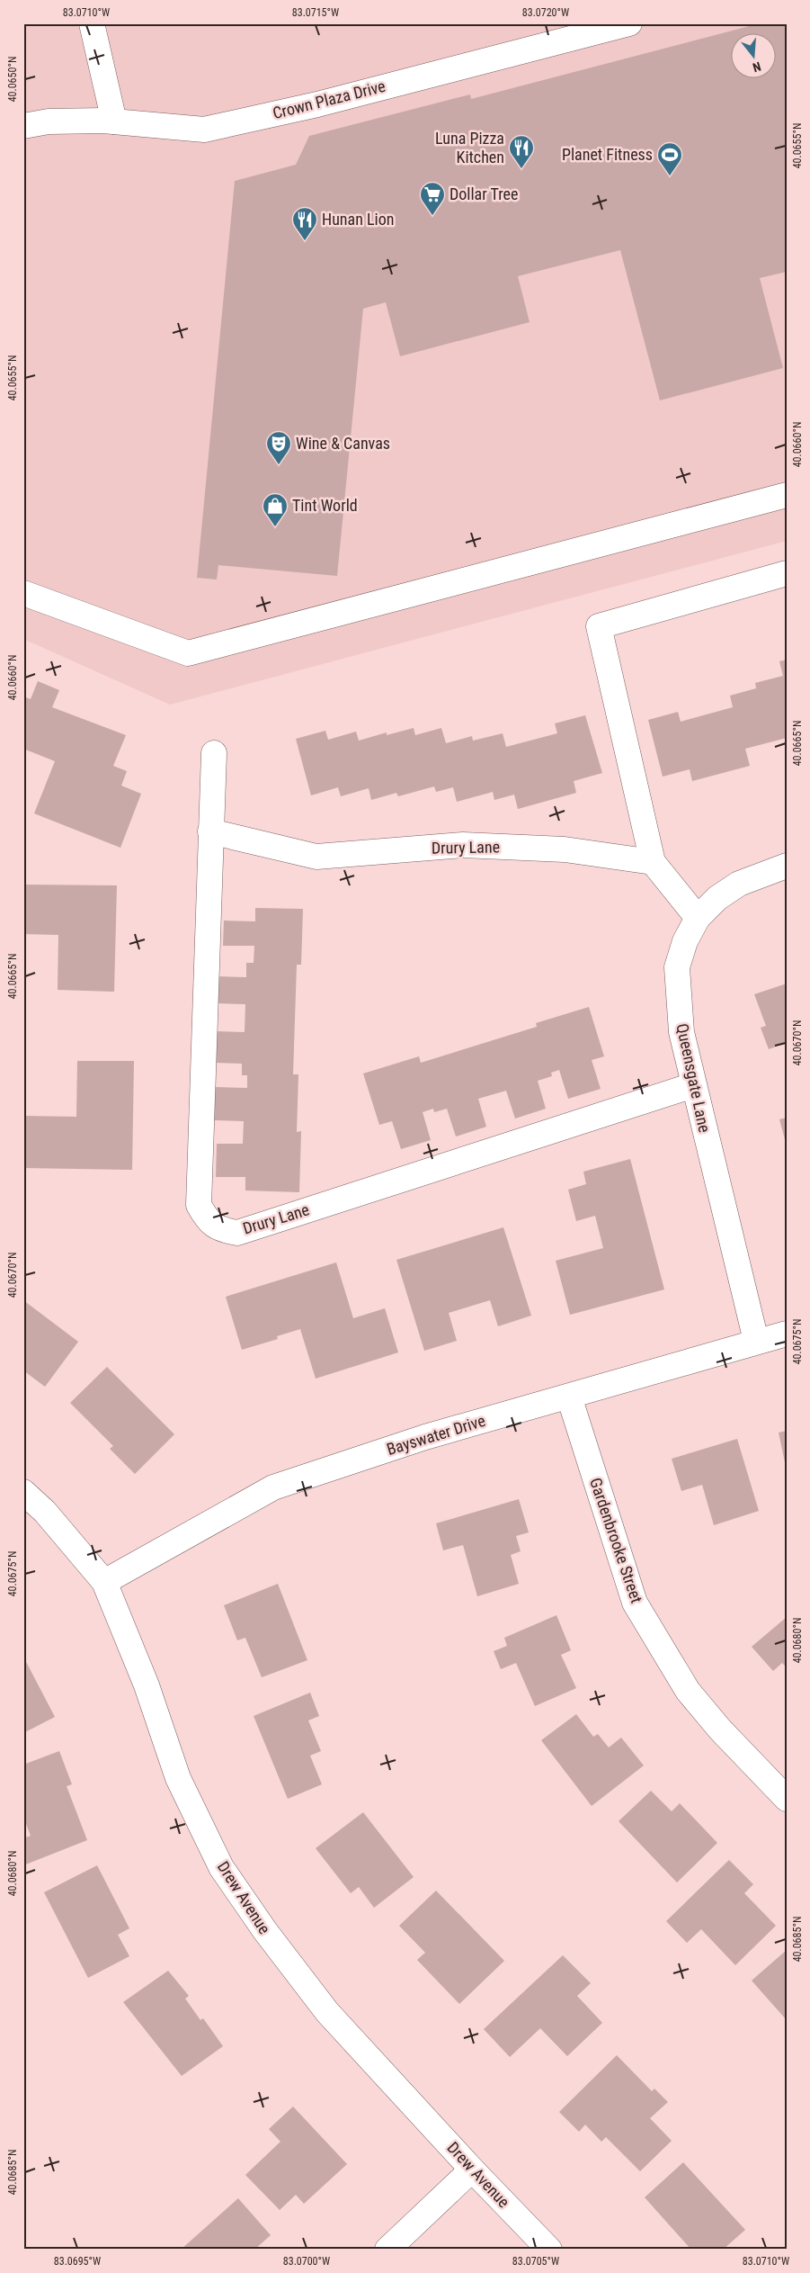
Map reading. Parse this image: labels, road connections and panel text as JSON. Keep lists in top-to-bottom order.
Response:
{
  "streets": {
    "street": [
      "Crown Plaza Drive",
      "Drury Lane",
      "Queensgate Lane",
      "Bayswater Drive",
      "Gardenbrooke Street",
      "Drew Avenue"
    ]
  },
  "crossings": [
    ["Drury Lane", "Queensgate Lane"],
    ["Queensgate Lane", "Bayswater Drive"],
    ["Bayswater Drive", "Gardenbrooke Street"],
    ["Bayswater Drive", "Drew Avenue"]
  ],
  "places": {
    "restaurant": ["Luna Pizza Kitchen", "Hunan Lion"],
    "sports": ["Planet Fitness"],
    "supermarket": ["Dollar Tree"],
    "theatre": ["Wine & Canvas"],
    "shop": ["Tint World"]
  },
  "north": "bottom",
  "coordinates": [
    "83.0710°W",
    "83.0715°W",
    "83.0720°W",
    "40.0650°N",
    "40.0655°N",
    "40.0660°N",
    "40.0665°N",
    "40.0670°N",
    "40.0675°N",
    "40.0680°N",
    "40.0685°N",
    "83.0695°W",
    "83.0700°W",
    "83.0705°W"
  ]
}
